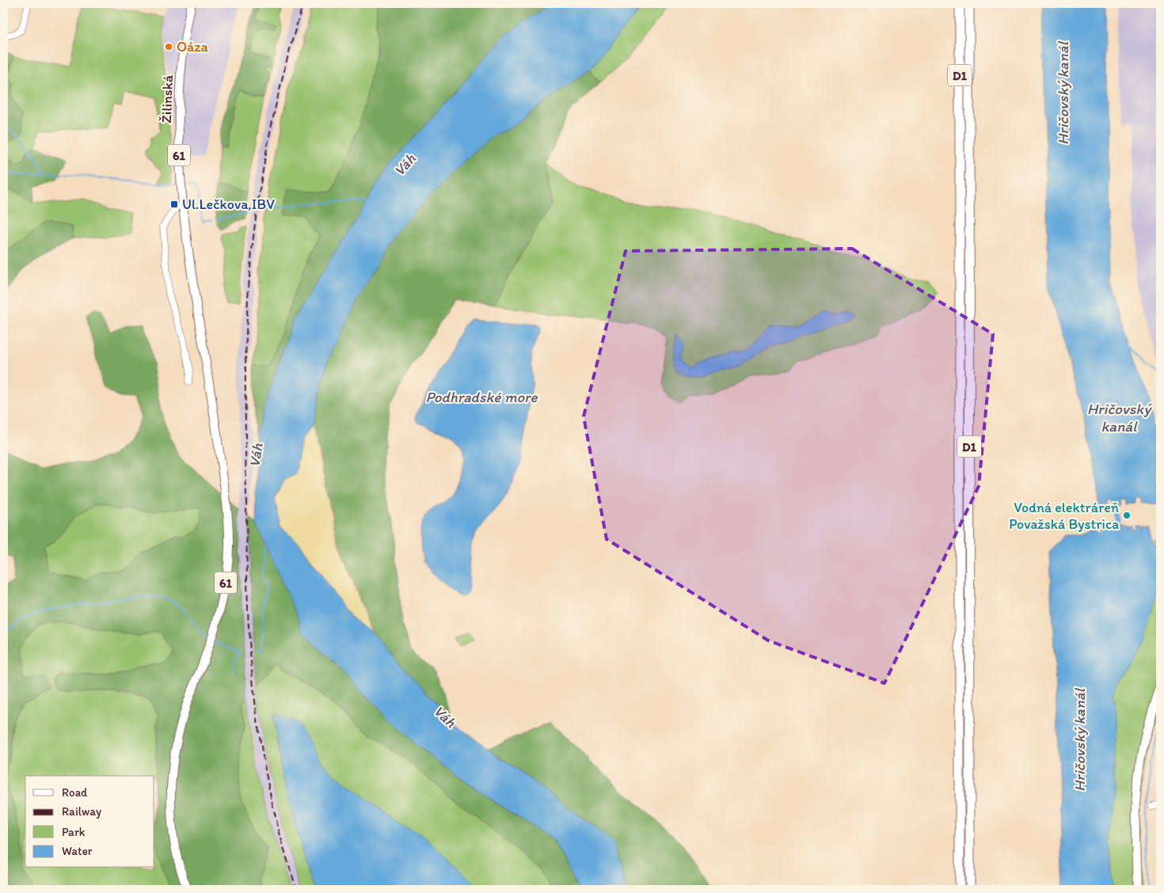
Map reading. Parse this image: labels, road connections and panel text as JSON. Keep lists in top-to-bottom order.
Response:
{
  "streets": {
    "highway": ["D1"],
    "main road": ["Žilinská", "61"]
  },
  "water": ["Hričovský kanál", "Váh", "Podhradské more"],
  "places": {
    "other": ["Oáza", "Vodná elektráreň Považská Bystrica"],
    "transit": ["Ul.Lečkova,IBV"]
  },
  "legend": [
    "Road",
    "Railway",
    "Park",
    "Water"
  ]
}
